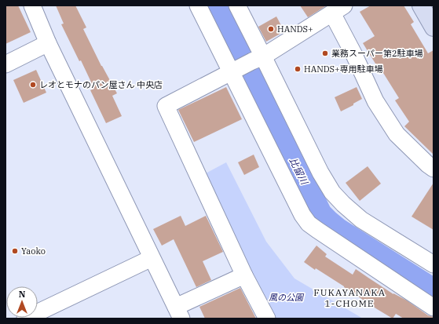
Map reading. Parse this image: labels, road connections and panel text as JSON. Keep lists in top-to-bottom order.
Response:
{
  "districts": ["FUKAYANAKA 1-CHOME"],
  "water": ["比留川"],
  "parks": ["風の公園"],
  "places": [
    "HANDS+",
    "業務スーパー第2駐車場",
    "HANDS+専用駐車場",
    "レオとモナのパン屋さん 中央店",
    "Yaoko"
  ],
  "north": "top"
}
